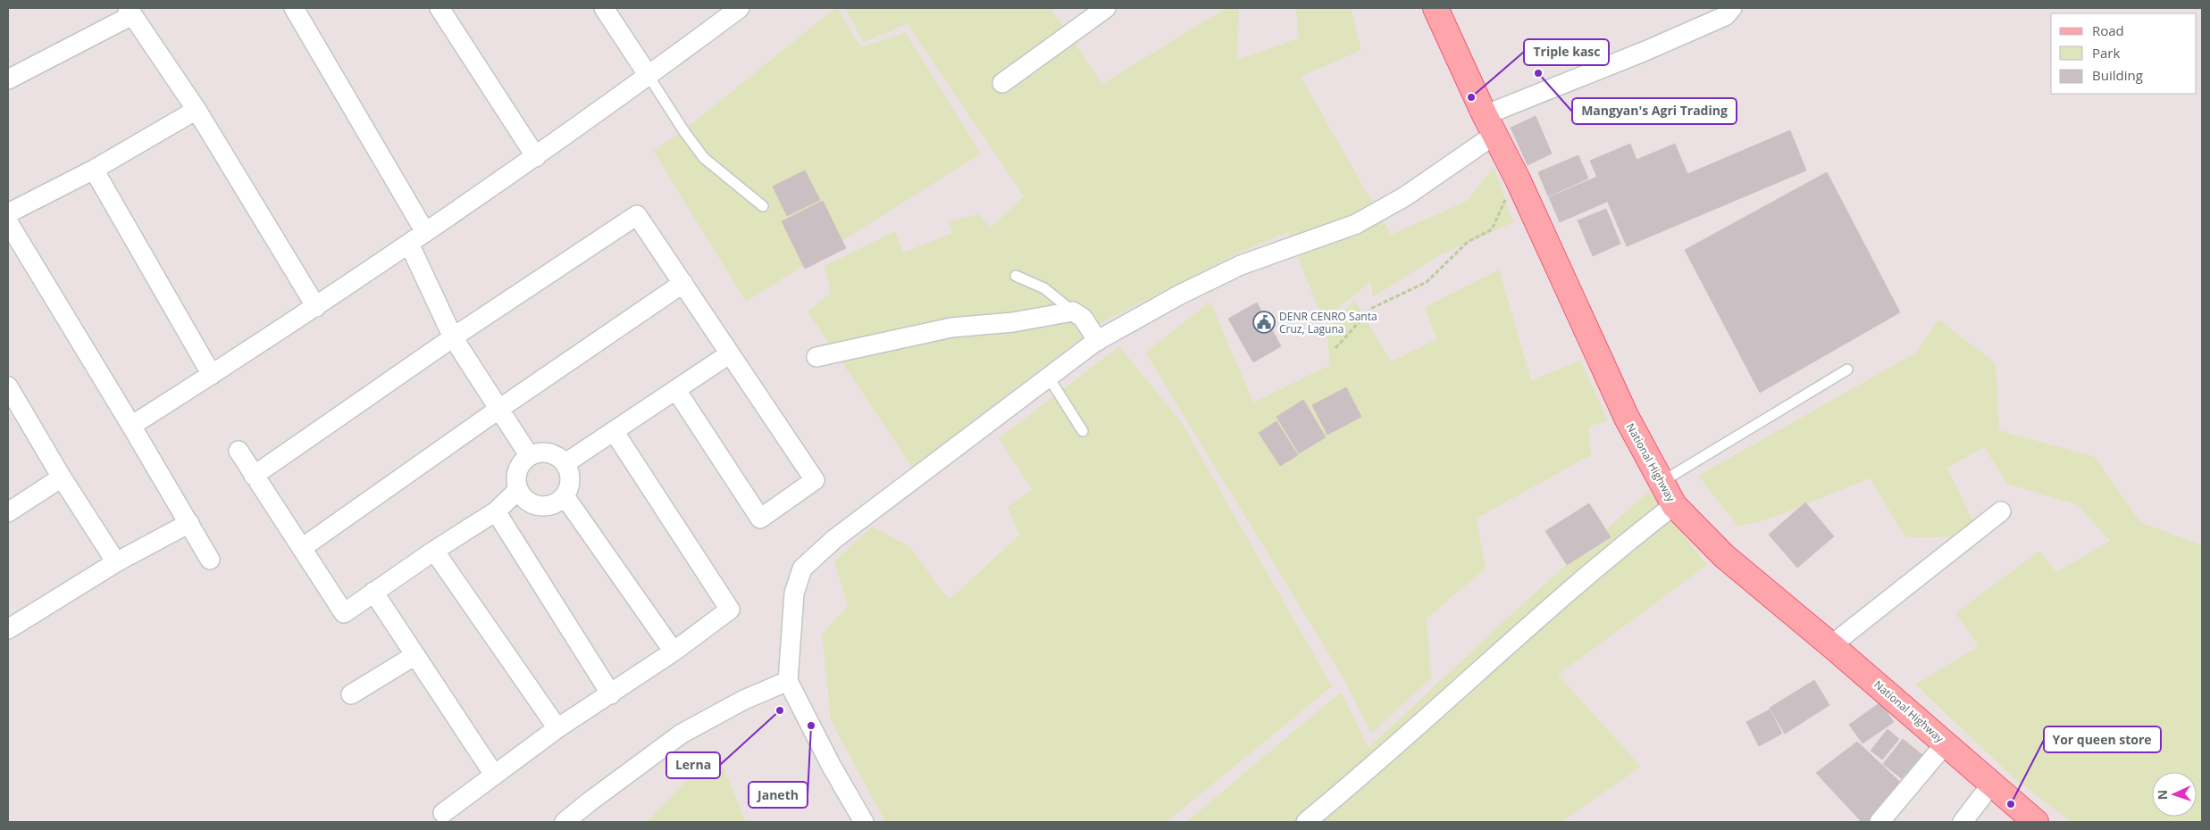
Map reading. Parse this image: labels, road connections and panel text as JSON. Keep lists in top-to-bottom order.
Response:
{
  "streets": {
    "main road": ["National Highway"]
  },
  "places": {
    "other": [
      "Mangyan's Agri Trading",
      "Triple kasc",
      "Lerna",
      "Janeth",
      "Yor queen store"
    ],
    "public building": ["DENR CENRO Santa Cruz, Laguna"]
  },
  "legend": ["Road", "Park", "Building"],
  "north": "left"
}
